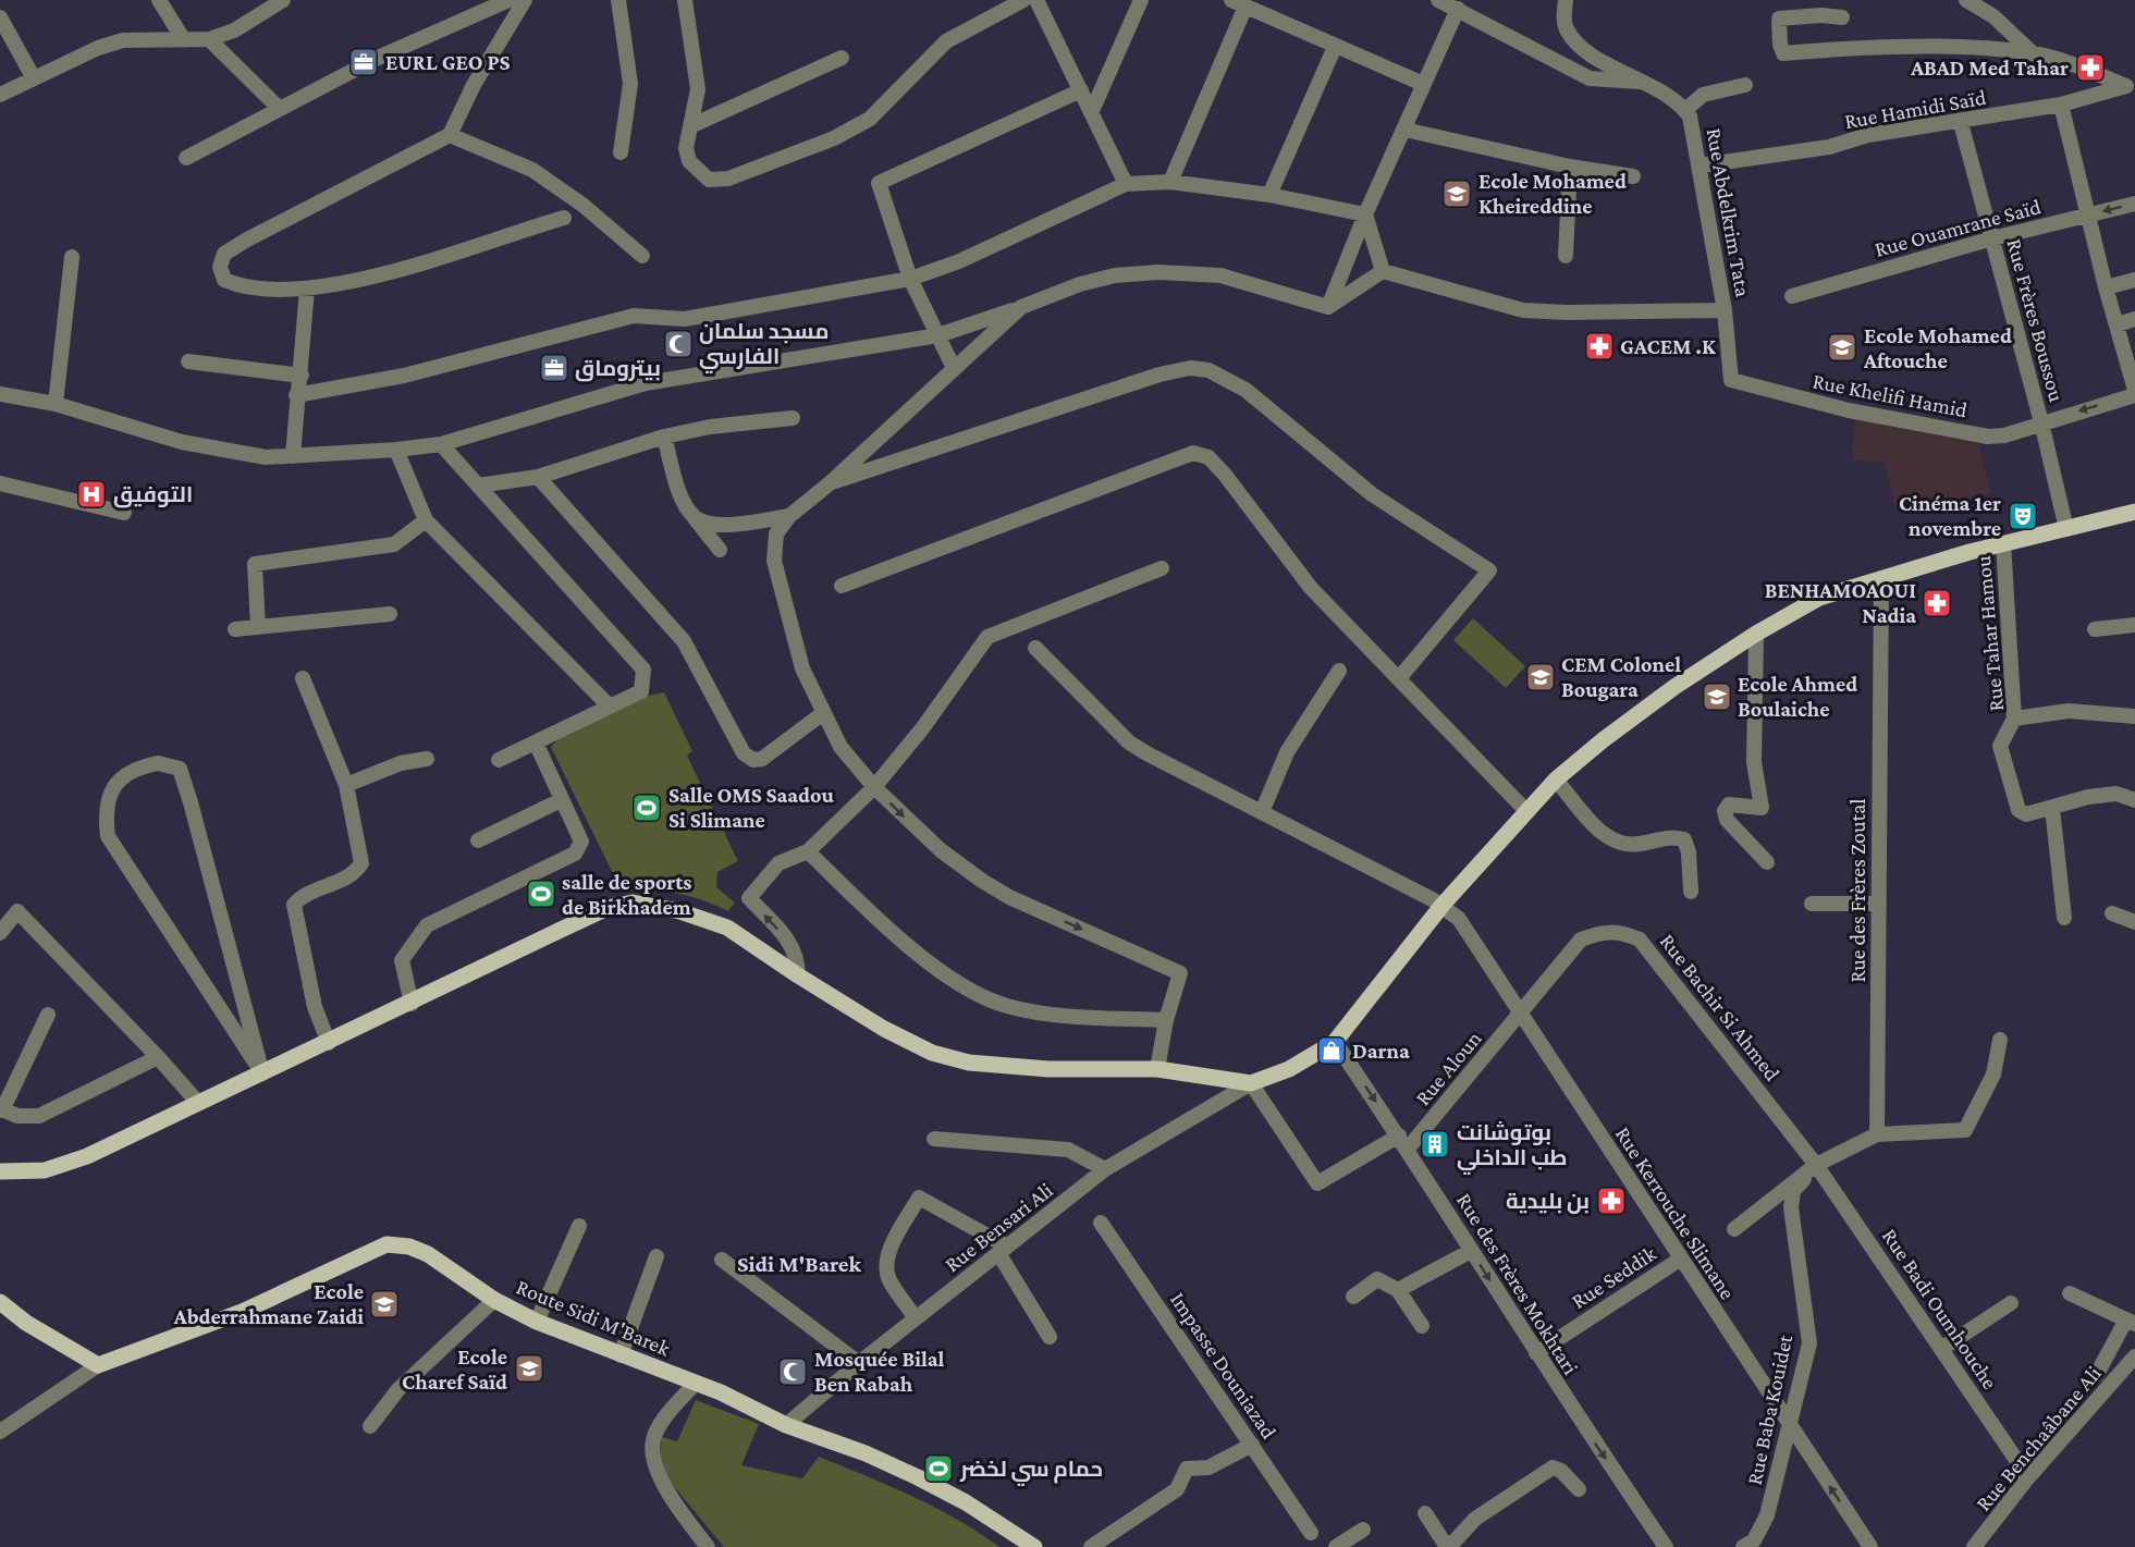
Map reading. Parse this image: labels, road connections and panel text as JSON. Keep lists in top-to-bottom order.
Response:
{
  "streets": {
    "main road": ["Route Sidi M'Barek"],
    "street": [
      "Rue Hamidi Saïd",
      "Rue Abdelkrim Tata",
      "Rue Ouamrane Saïd",
      "Rue Frères Boussou",
      "Rue Khelifi Hamid",
      "Rue Tahar Hamou",
      "Rue des Frères Zoutal",
      "Rue Bachir Si Ahmed",
      "Rue Aloun",
      "Rue Kerrouche Slimane",
      "Rue Bensari Ali",
      "Rue Seddik",
      "Rue des Frères Mokhtari",
      "Rue Badi Oumhouche",
      "Impasse Douniazad",
      "Rue Baba Kouidet",
      "Rue Benchaâbane Ali"
    ]
  },
  "crossings": [
    ["Rue Hamidi Saïd", "Rue Abdelkrim Tata"],
    ["Rue Hamidi Saïd", "Rue Frères Boussou"],
    ["Rue Abdelkrim Tata", "Rue Khelifi Hamid"],
    ["Rue Ouamrane Saïd", "Rue Frères Boussou"],
    ["Rue Frères Boussou", "Rue Khelifi Hamid"],
    ["Rue Bachir Si Ahmed", "Rue Aloun"],
    ["Rue Bachir Si Ahmed", "Rue Kerrouche Slimane"],
    ["Rue Bachir Si Ahmed", "Rue Badi Oumhouche"],
    ["Rue Bachir Si Ahmed", "Rue Baba Kouidet"],
    ["Rue Aloun", "Rue Kerrouche Slimane"],
    ["Rue Aloun", "Rue des Frères Mokhtari"],
    ["Rue Kerrouche Slimane", "Rue Seddik"],
    ["Rue Kerrouche Slimane", "Rue Baba Kouidet"],
    ["Rue Bensari Ali", "Route Sidi M'Barek"],
    ["Rue Seddik", "Rue des Frères Mokhtari"],
    ["Rue Badi Oumhouche", "Rue Baba Kouidet"],
    ["Rue Badi Oumhouche", "Rue Benchaâbane Ali"]
  ],
  "one_way": ["Rue des Frères Mokhtari"],
  "districts": ["Sidi M'Barek"],
  "places": {
    "office": ["EURL GEO PS", "بيتروماق"],
    "pharmacy": [
      "ABAD Med Tahar",
      "GACEM .K",
      "BENHAMOAOUI Nadia",
      "بن بليدية"
    ],
    "school or university": [
      "Ecole Mohamed Kheireddine",
      "Ecole Mohamed Aftouche",
      "CEM Colonel Bougara",
      "Ecole Ahmed Boulaiche",
      "Ecole Abderrahmane Zaidi",
      "Ecole Charef Saïd"
    ],
    "mosque": ["مسجد سلمان الفارسي", "Mosquée Bilal Ben Rabah"],
    "hospital": ["التوفيق"],
    "theatre": ["Cinéma 1er novembre"],
    "sports": ["Salle OMS Saadou Si Slimane", "salle de sports de Birkhadem", "حمام سي لخضر"],
    "shop": ["Darna"],
    "building": ["بوتوشانت طب الداخلي"]
  }
}
